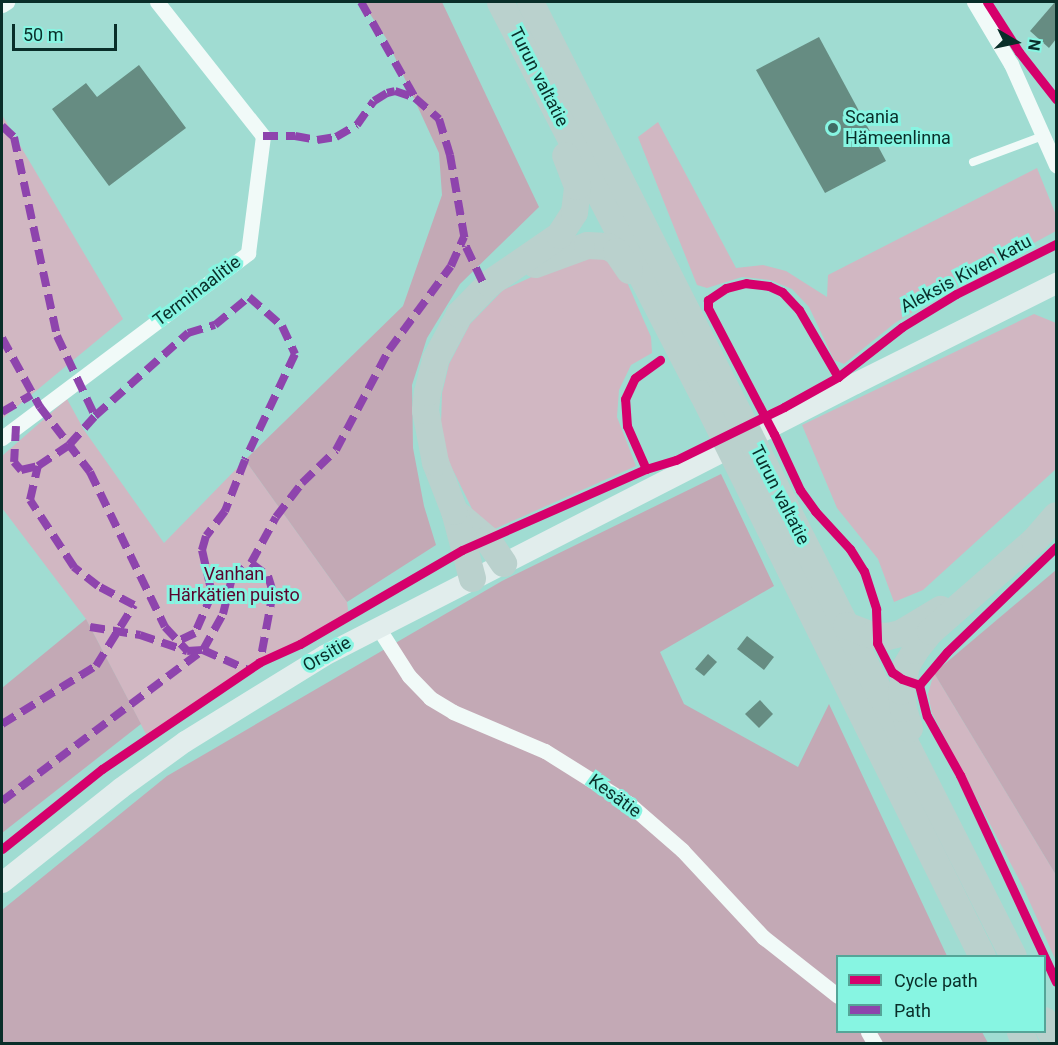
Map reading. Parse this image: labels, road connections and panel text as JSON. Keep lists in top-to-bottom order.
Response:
{
  "streets": {
    "highway": ["Turun valtatie"],
    "main road": ["Orsitie"],
    "street": ["Terminaalitie", "Kesätie"],
    "cycle path": ["Aleksis Kiven katu"]
  },
  "crossings": [
    ["Orsitie", "Kesätie"]
  ],
  "parks": ["Vanhan Härkätien puisto"],
  "places": ["Scania Hämeenlinna"],
  "legend": ["Cycle path", "Path"],
  "scale_bar": "50 m",
  "north": "right"
}
